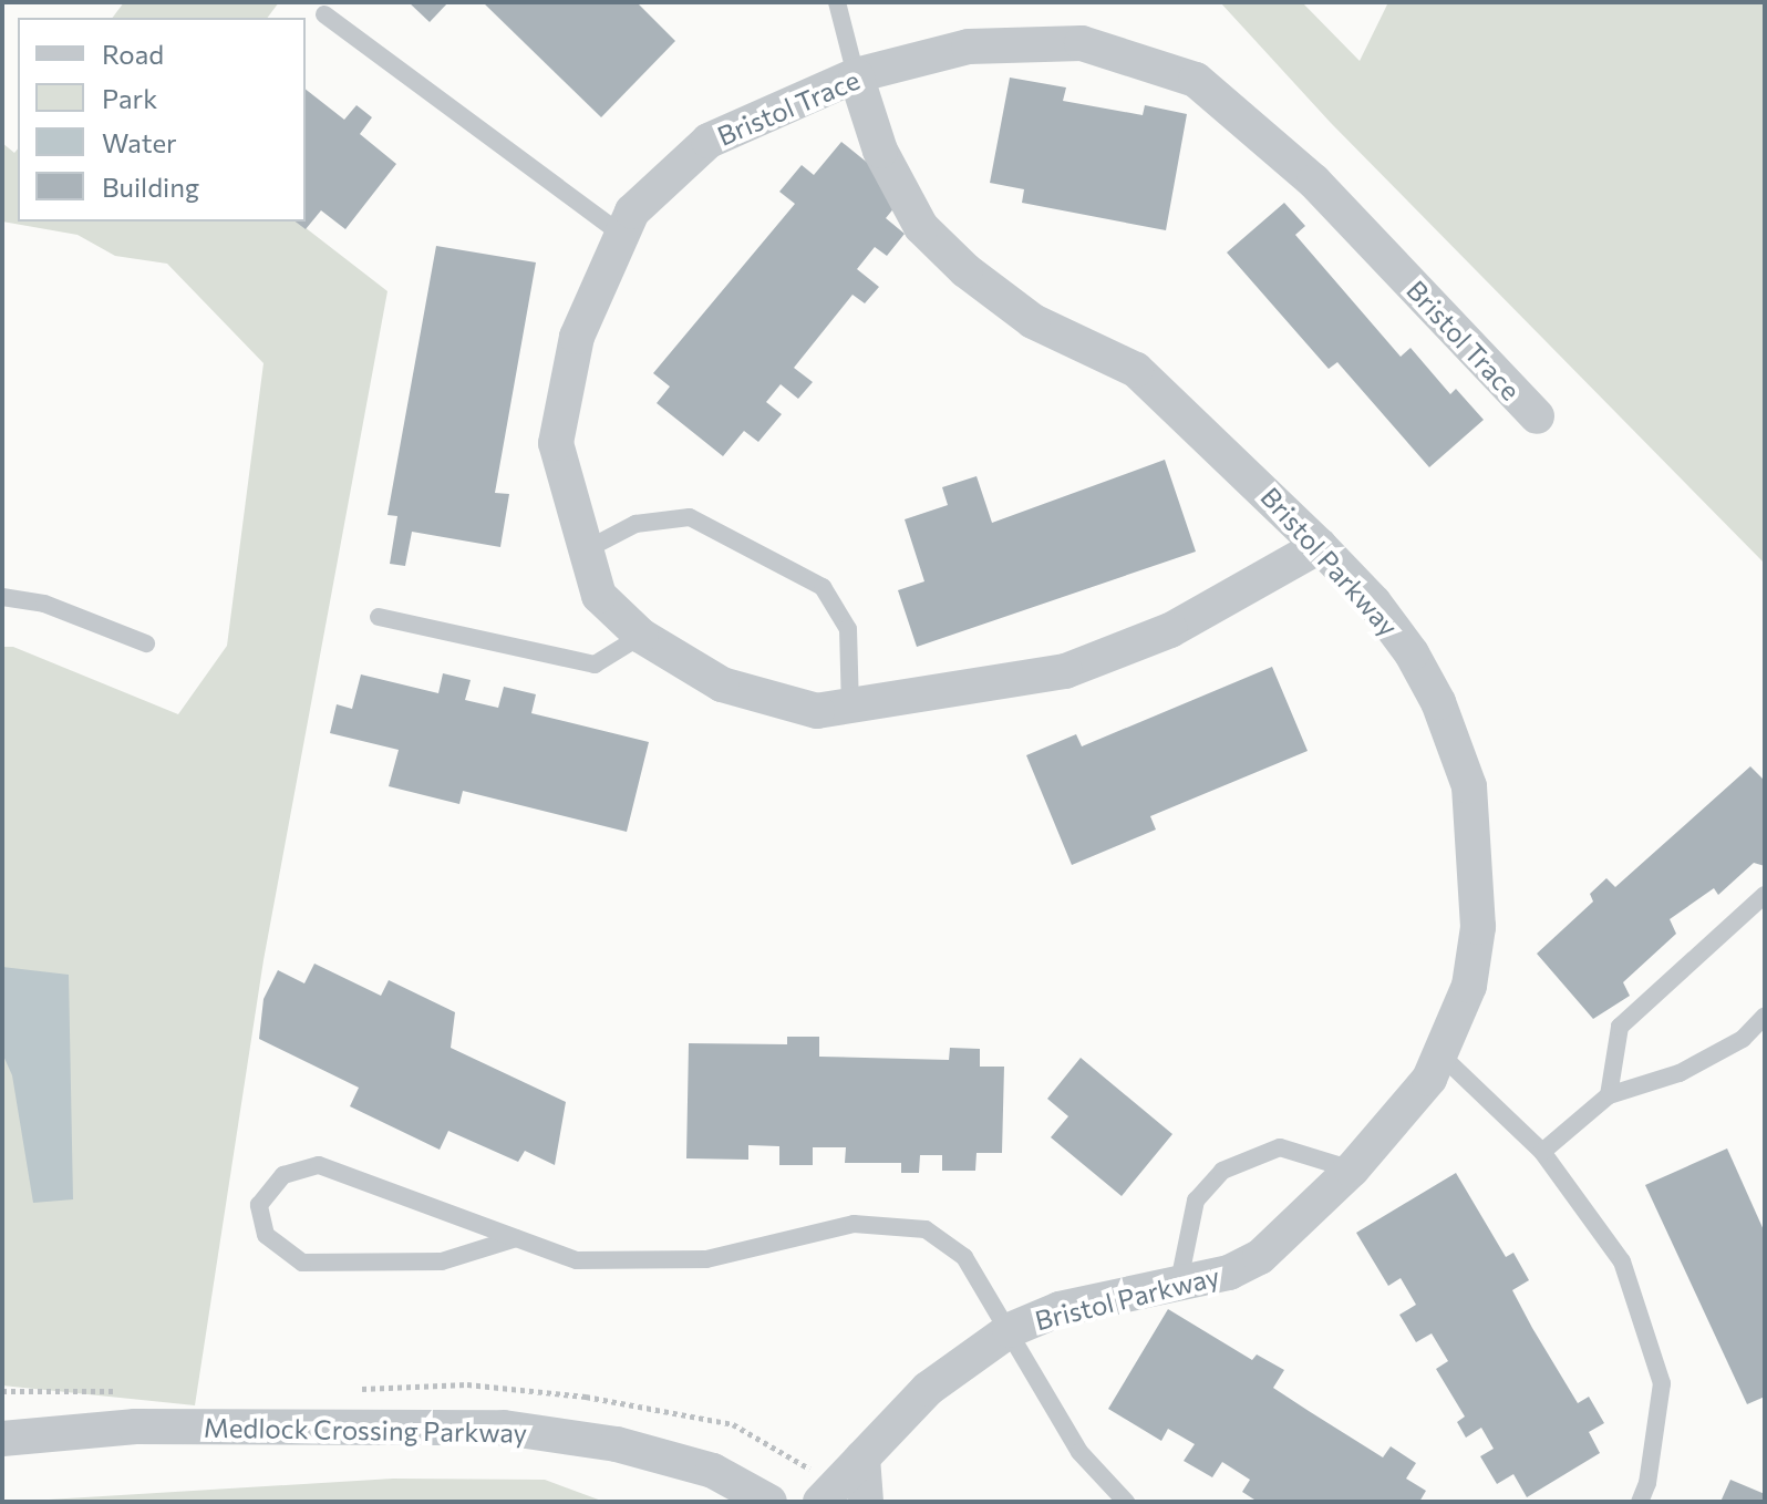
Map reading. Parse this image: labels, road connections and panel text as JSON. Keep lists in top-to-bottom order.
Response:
{
  "streets": {
    "street": ["Bristol Trace", "Bristol Parkway", "Medlock Crossing Parkway"]
  },
  "crossings": [
    ["Bristol Trace", "Bristol Parkway"]
  ],
  "legend": [
    "Road",
    "Park",
    "Water",
    "Building"
  ]
}
